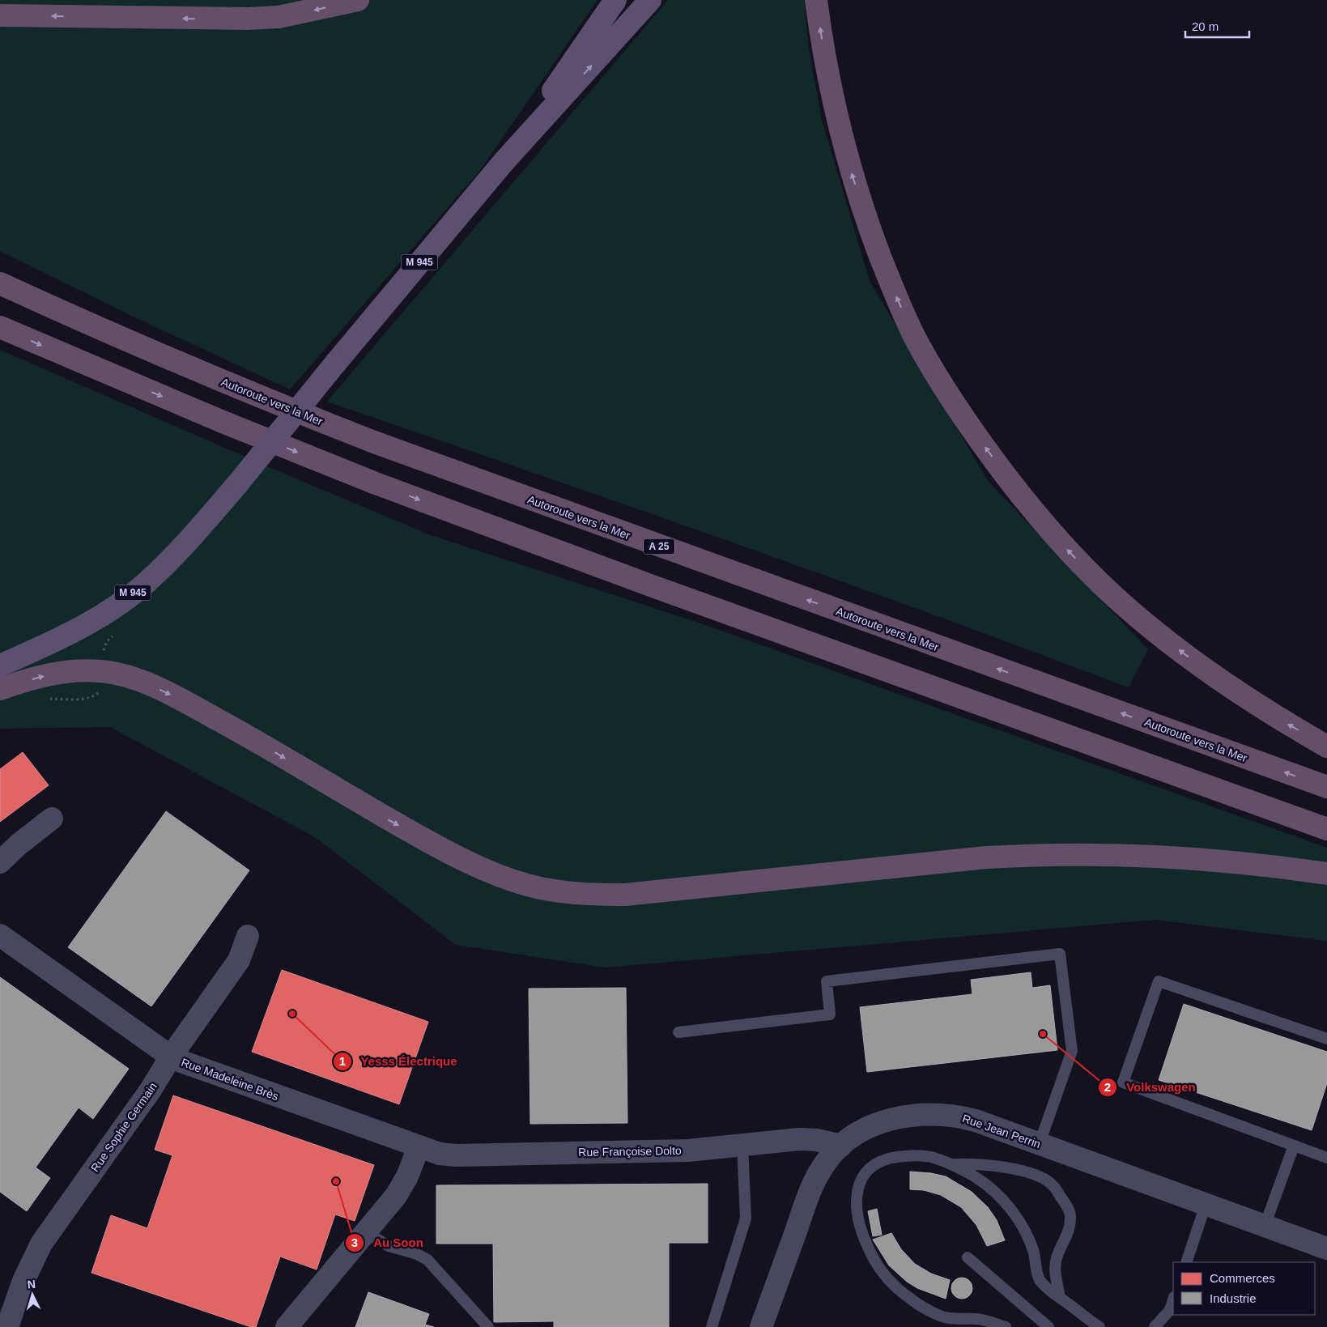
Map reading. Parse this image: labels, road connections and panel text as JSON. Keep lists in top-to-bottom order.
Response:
{
  "streets": {
    "highway": ["Autoroute vers la Mer", "A 25"],
    "main road": ["M 945"],
    "street": [
      "Rue Madeleine Brès",
      "Rue Sophie Germain",
      "Rue Jean Perrin",
      "Rue Françoise Dolto"
    ]
  },
  "crossings": [
    ["Rue Madeleine Brès", "Rue Sophie Germain"],
    ["Rue Madeleine Brès", "Rue Françoise Dolto"],
    ["Rue Jean Perrin", "Rue Françoise Dolto"]
  ],
  "places": ["Yesss Électrique", "Volkswagen", "Au Soon"],
  "legend": ["Commerces", "Industrie"],
  "scale_bar": "20 m",
  "north": "top"
}
